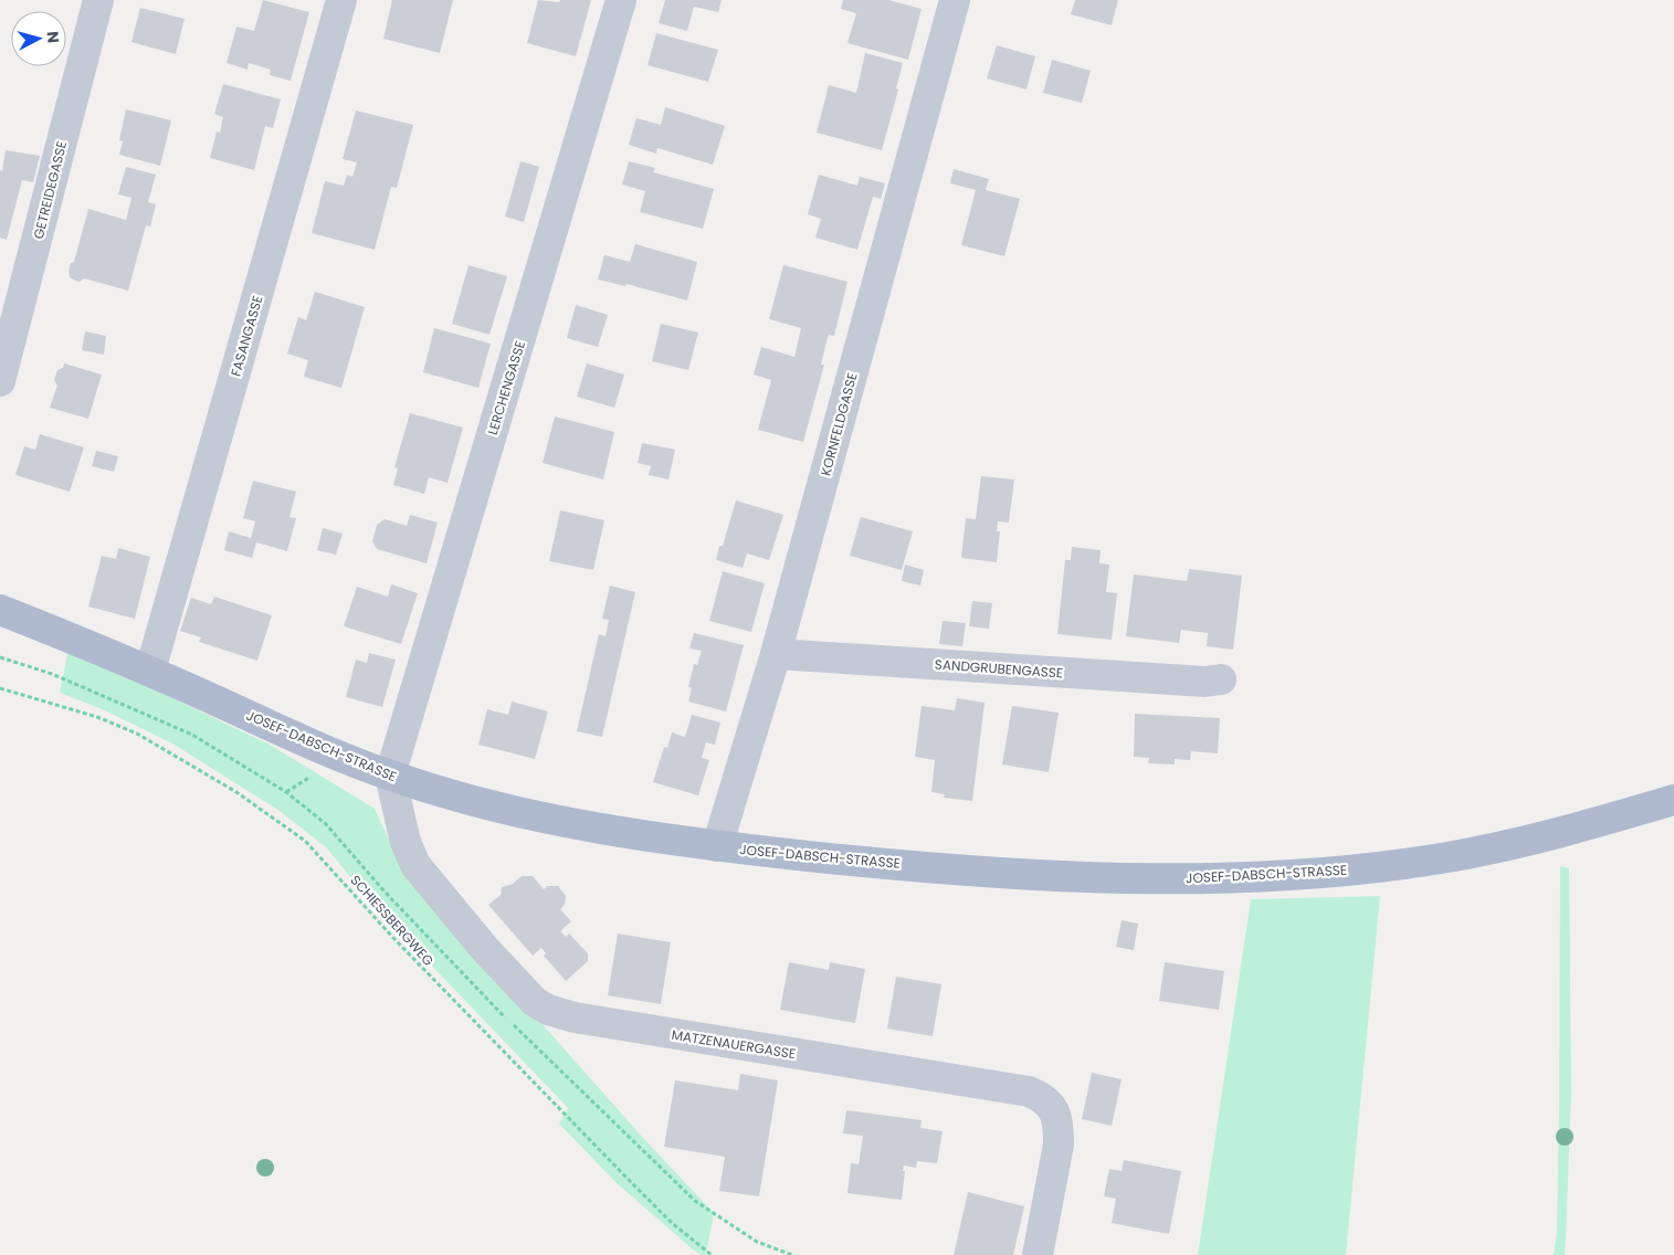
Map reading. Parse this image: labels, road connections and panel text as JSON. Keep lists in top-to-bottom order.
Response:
{
  "streets": {
    "main road": ["JOSEF-DABSCH-STRASSE"],
    "street": [
      "GETREIDEGASSE",
      "FASANGASSE",
      "LERCHENGASSE",
      "KORNFELDGASSE",
      "SANDGRUBENGASSE",
      "MATZENAUERGASSE"
    ],
    "path": ["SCHIESSBERGWEG"]
  },
  "crossings": [
    ["FASANGASSE", "JOSEF-DABSCH-STRASSE"],
    ["LERCHENGASSE", "JOSEF-DABSCH-STRASSE"],
    ["LERCHENGASSE", "MATZENAUERGASSE"],
    ["KORNFELDGASSE", "SANDGRUBENGASSE"],
    ["KORNFELDGASSE", "JOSEF-DABSCH-STRASSE"],
    ["JOSEF-DABSCH-STRASSE", "MATZENAUERGASSE"]
  ],
  "north": "right"
}
